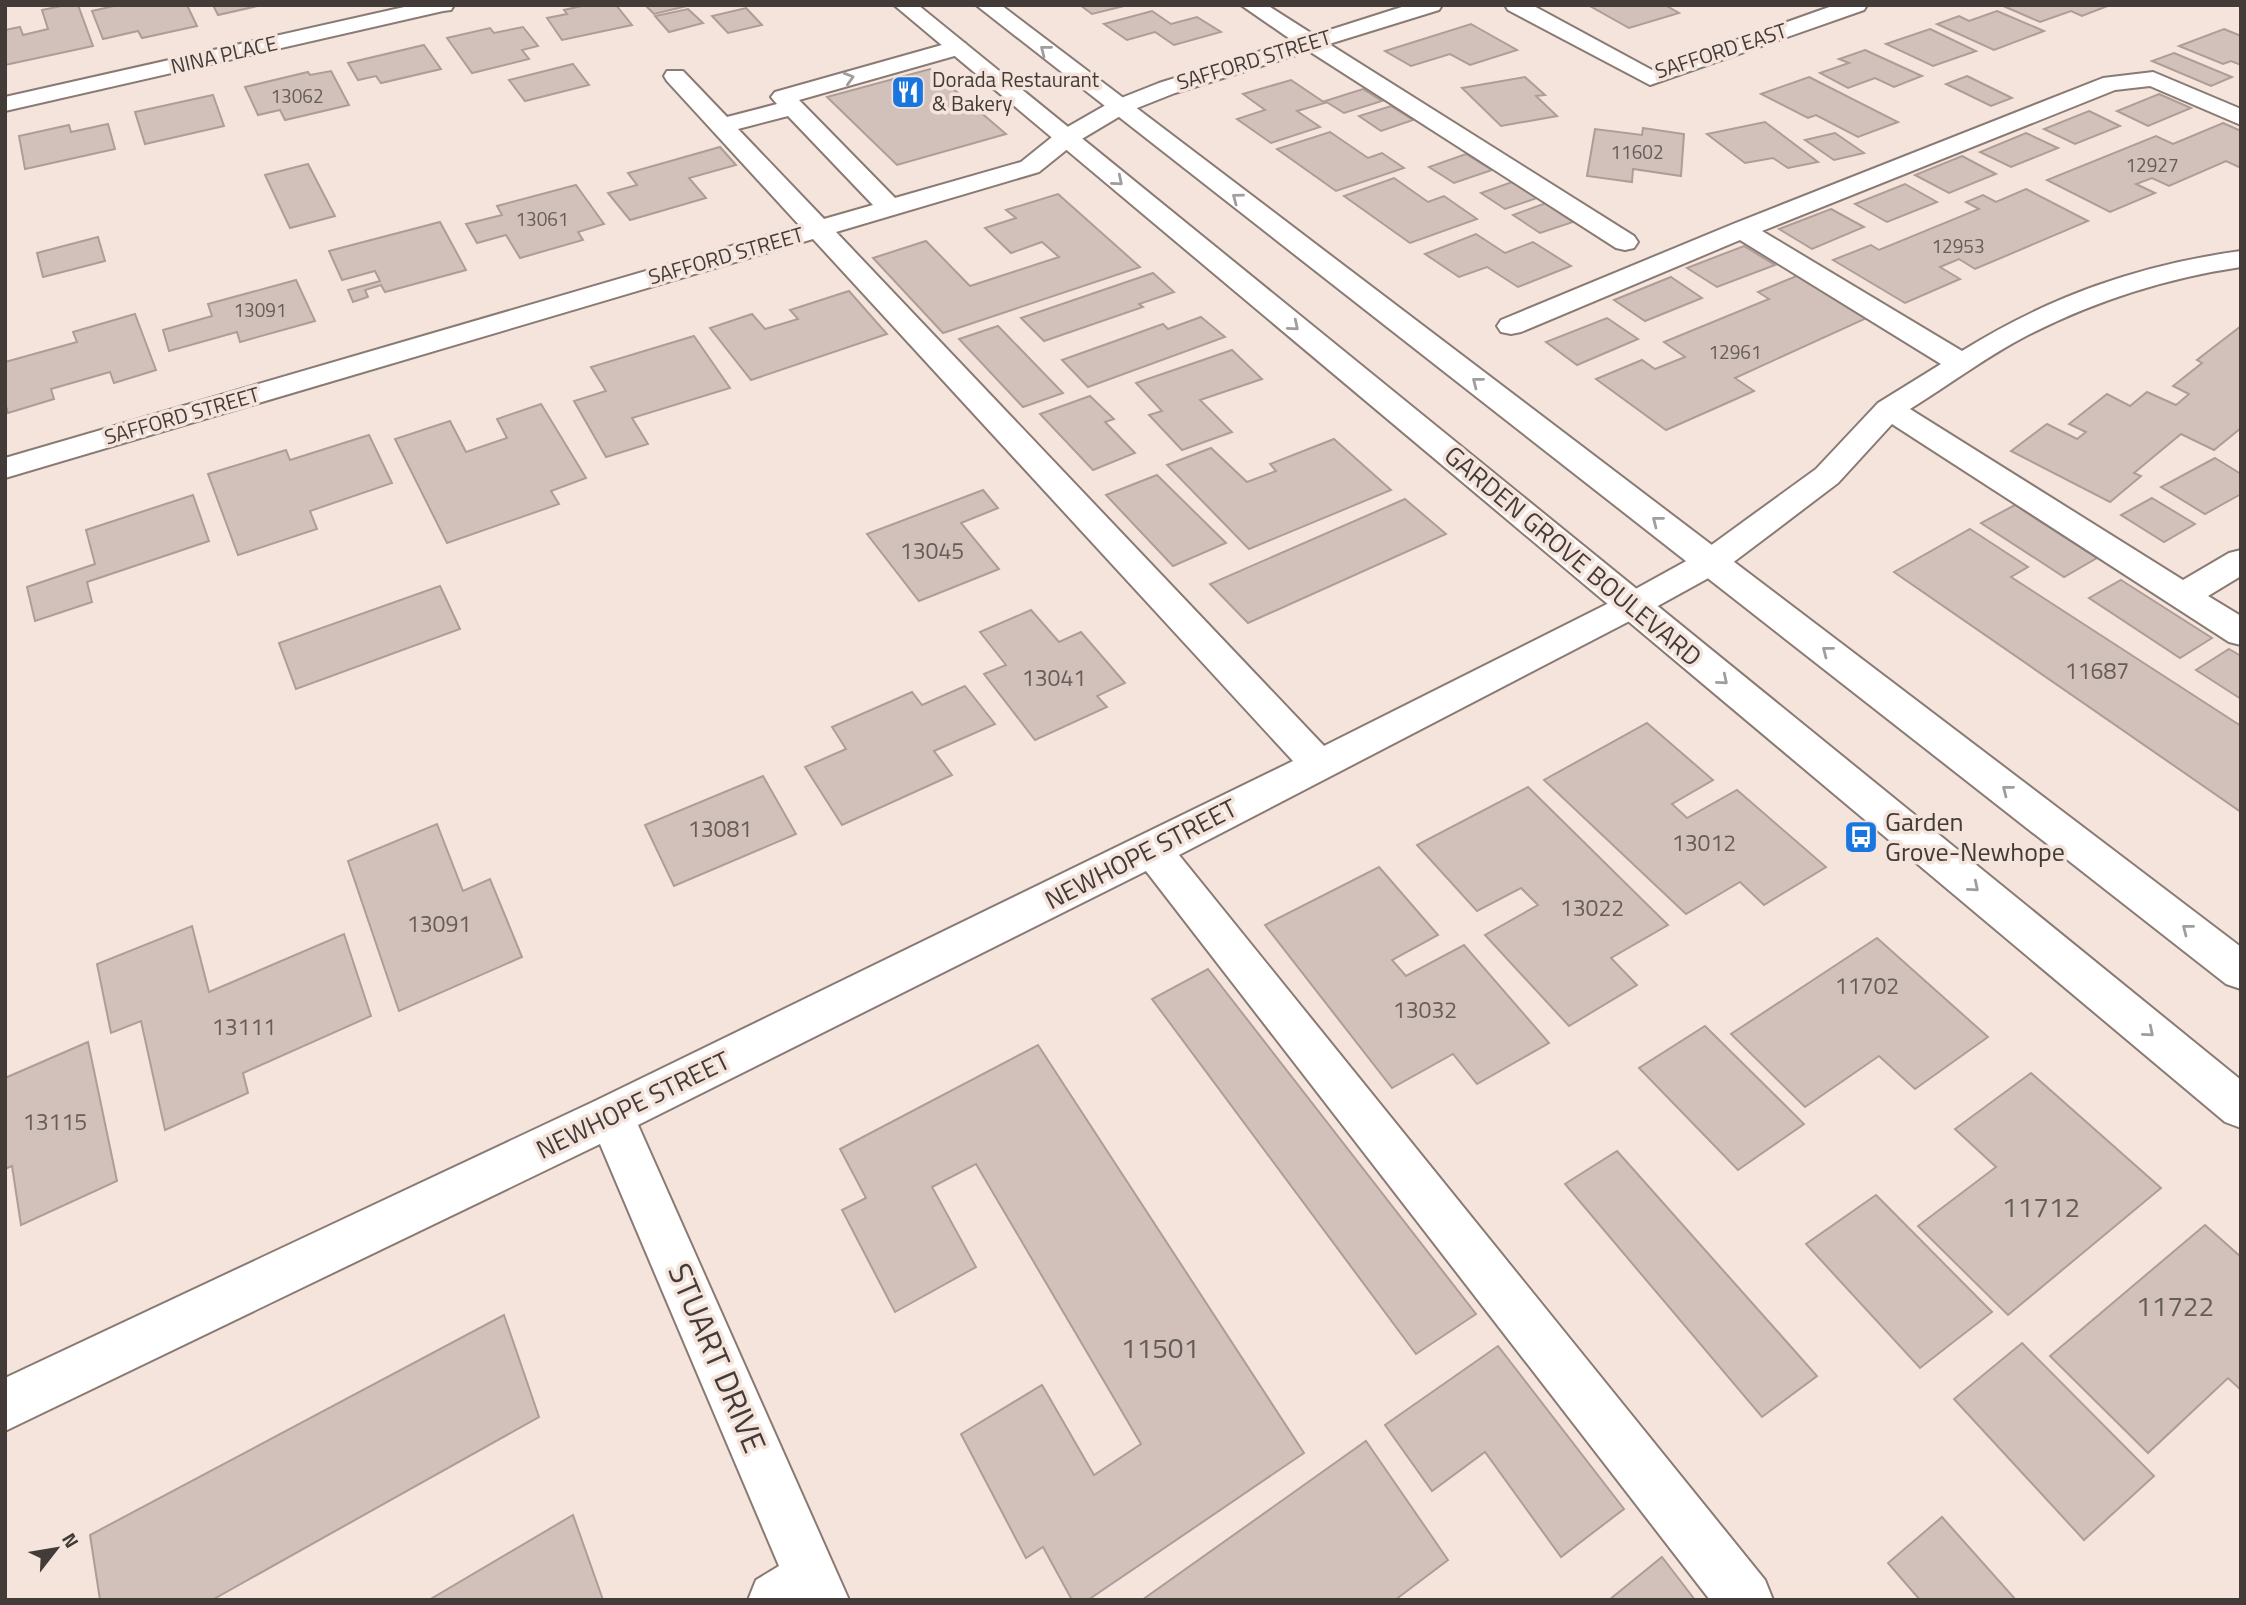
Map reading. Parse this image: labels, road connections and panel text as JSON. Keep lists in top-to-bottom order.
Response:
{
  "streets": {
    "street": [
      "SAFFORD EAST",
      "NINA PLACE",
      "SAFFORD STREET",
      "GARDEN GROVE BOULEVARD",
      "NEWHOPE STREET",
      "STUART DRIVE"
    ]
  },
  "crossings": [
    ["SAFFORD STREET", "GARDEN GROVE BOULEVARD"],
    ["GARDEN GROVE BOULEVARD", "NEWHOPE STREET"],
    ["NEWHOPE STREET", "STUART DRIVE"]
  ],
  "places": {
    "restaurant": ["Dorada Restaurant & Bakery"],
    "bus stop": ["Garden Grove-Newhope"]
  },
  "house_numbers": [
    "13062",
    "11602",
    "12927",
    "13061",
    "12953",
    "13091",
    "12961",
    "13045",
    "11687",
    "13041",
    "13081",
    "13012",
    "13022",
    "13091",
    "11702",
    "13032",
    "13111",
    "13115",
    "11712",
    "11722",
    "11501"
  ],
  "north": "top right"
}
